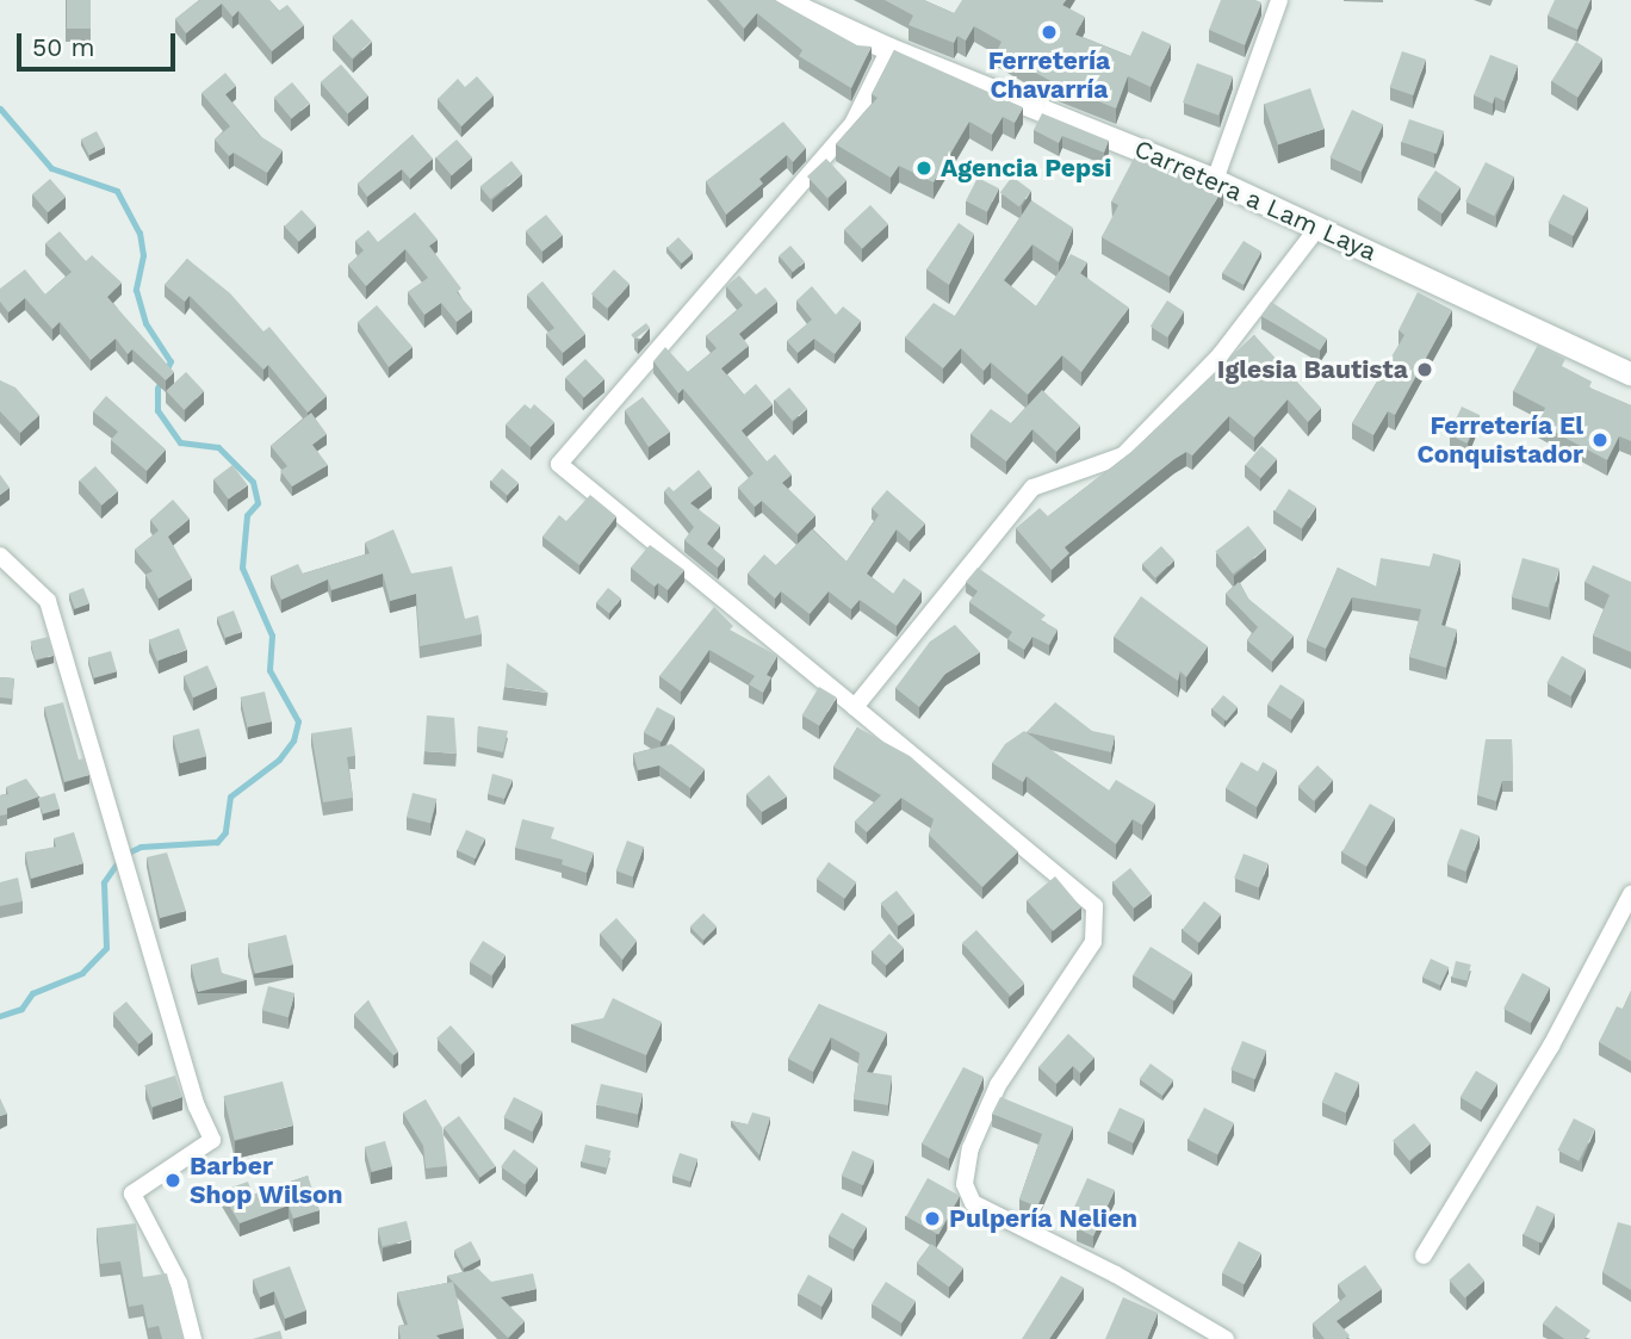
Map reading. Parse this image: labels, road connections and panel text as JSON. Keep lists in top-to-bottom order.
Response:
{
  "streets": {
    "main road": ["Carretera a Lam Laya"]
  },
  "places": [
    "Ferretería Chavarría",
    "Agencia Pepsi",
    "Iglesia Bautista",
    "Ferretería El Conquistador",
    "Barber Shop Wilson",
    "Pulpería Nelien"
  ],
  "scale_bar": "50 m"
}
